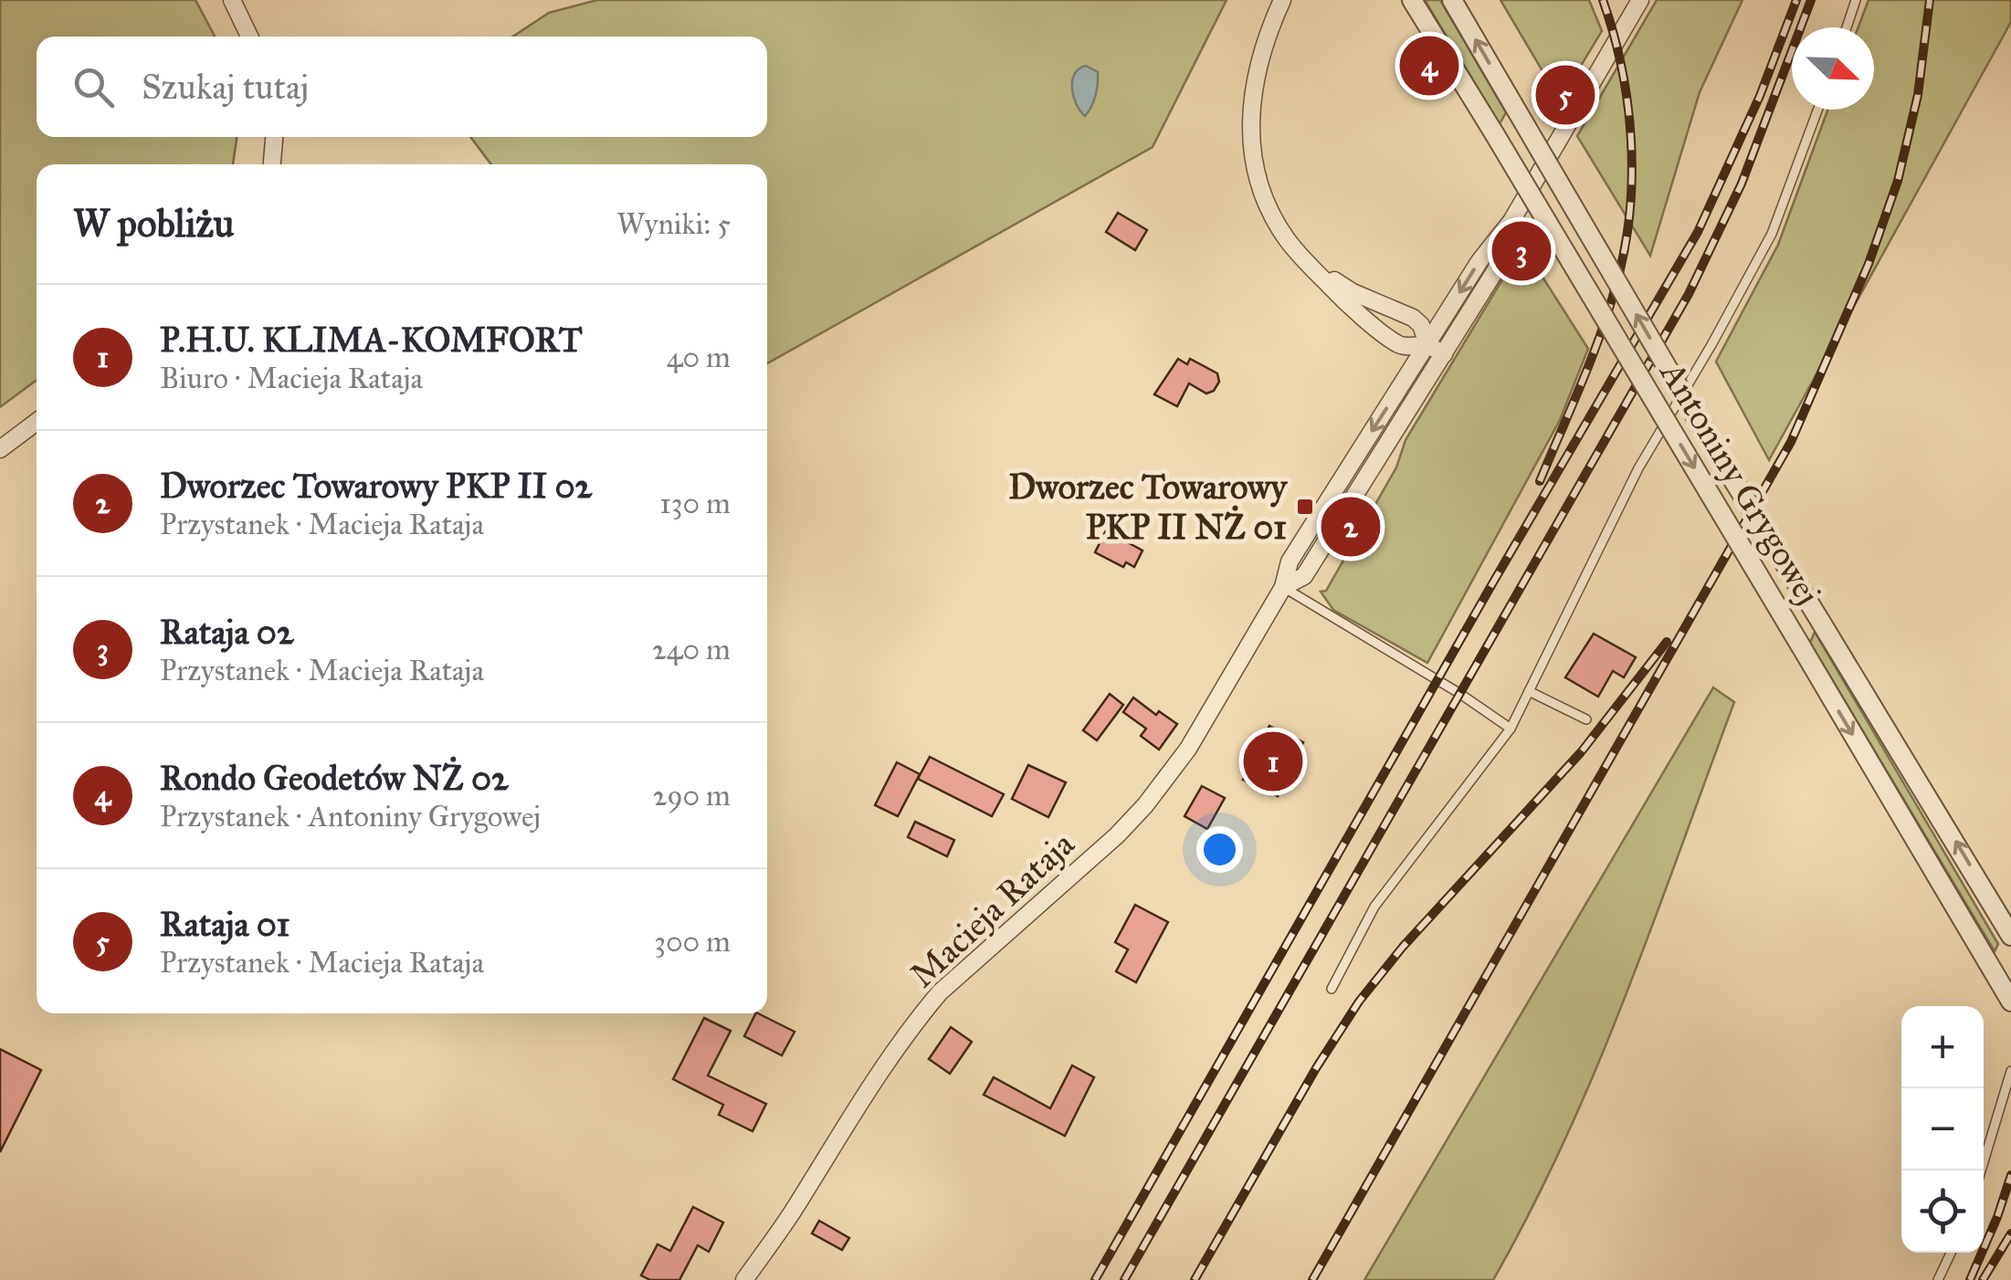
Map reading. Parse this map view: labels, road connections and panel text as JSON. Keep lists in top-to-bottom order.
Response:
{
  "streets": {
    "street": ["Antoniny Grygowej", "Macieja Rataja"]
  },
  "places": {
    "transit": ["Dworzec Towarowy PKP II NŻ 01"]
  },
  "north": "bottom right",
  "page": {
    "pins": [
      "4",
      "5",
      "3",
      "2",
      "1"
    ],
    "search": "Szukaj tutaj",
    "heading": ["W pobliżu", "Wyniki: 5"],
    "list": [
      {
        "mark": "1",
        "name": "P.H.U. KLIMA-KOMFORT",
        "note": "Biuro · Macieja Rataja",
        "value": "40 m"
      },
      {
        "mark": "2",
        "name": "Dworzec Towarowy PKP II 02",
        "note": "Przystanek · Macieja Rataja",
        "value": "130 m"
      },
      {
        "mark": "3",
        "name": "Rataja 02",
        "note": "Przystanek · Macieja Rataja",
        "value": "240 m"
      },
      {
        "mark": "4",
        "name": "Rondo Geodetów NŻ 02",
        "note": "Przystanek · Antoniny Grygowej",
        "value": "290 m"
      },
      {
        "mark": "5",
        "name": "Rataja 01",
        "note": "Przystanek · Macieja Rataja",
        "value": "300 m"
      }
    ],
    "map_buttons": ["+", "−"]
  }
}
